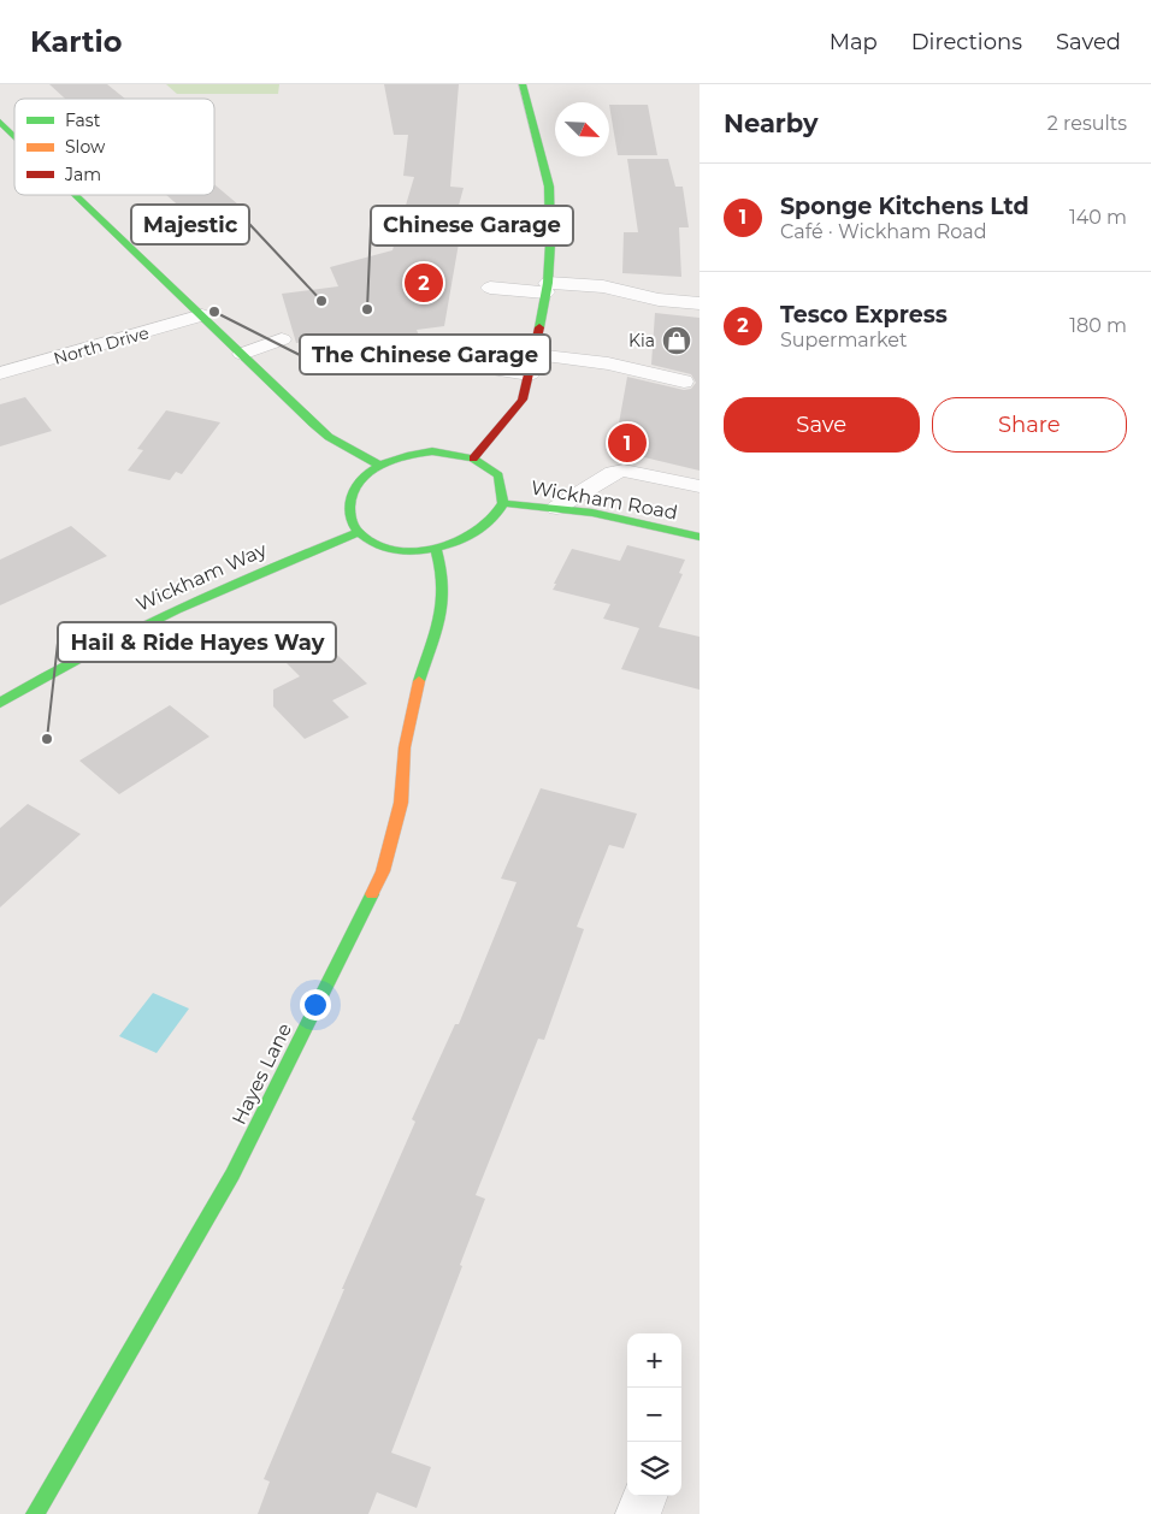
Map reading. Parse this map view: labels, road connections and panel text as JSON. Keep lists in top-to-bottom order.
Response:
{
  "streets": {
    "main road": ["Wickham Road", "Wickham Way", "Hayes Lane"],
    "lane": ["North Drive"]
  },
  "crossings": [
    ["Wickham Road", "Wickham Way"],
    ["Wickham Road", "Hayes Lane"],
    ["Wickham Way", "Hayes Lane"]
  ],
  "places": {
    "other": [
      "Majestic",
      "Chinese Garage",
      "The Chinese Garage",
      "Hail & Ride Hayes Way"
    ],
    "shop": ["Kia"]
  },
  "legend": ["Fast", "Slow", "Jam"],
  "north": "bottom right",
  "page": {
    "header": "Kartio",
    "nav": ["Map", "Directions", "Saved"],
    "heading": ["Nearby", "2 results"],
    "list": [
      {
        "mark": "1",
        "name": "Sponge Kitchens Ltd",
        "note": "Café · Wickham Road",
        "value": "140 m"
      },
      {
        "mark": "2",
        "name": "Tesco Express",
        "note": "Supermarket",
        "value": "180 m"
      }
    ],
    "pins": ["2", "1"],
    "buttons": ["Save", "Share"],
    "map_buttons": ["+", "−"]
  }
}
